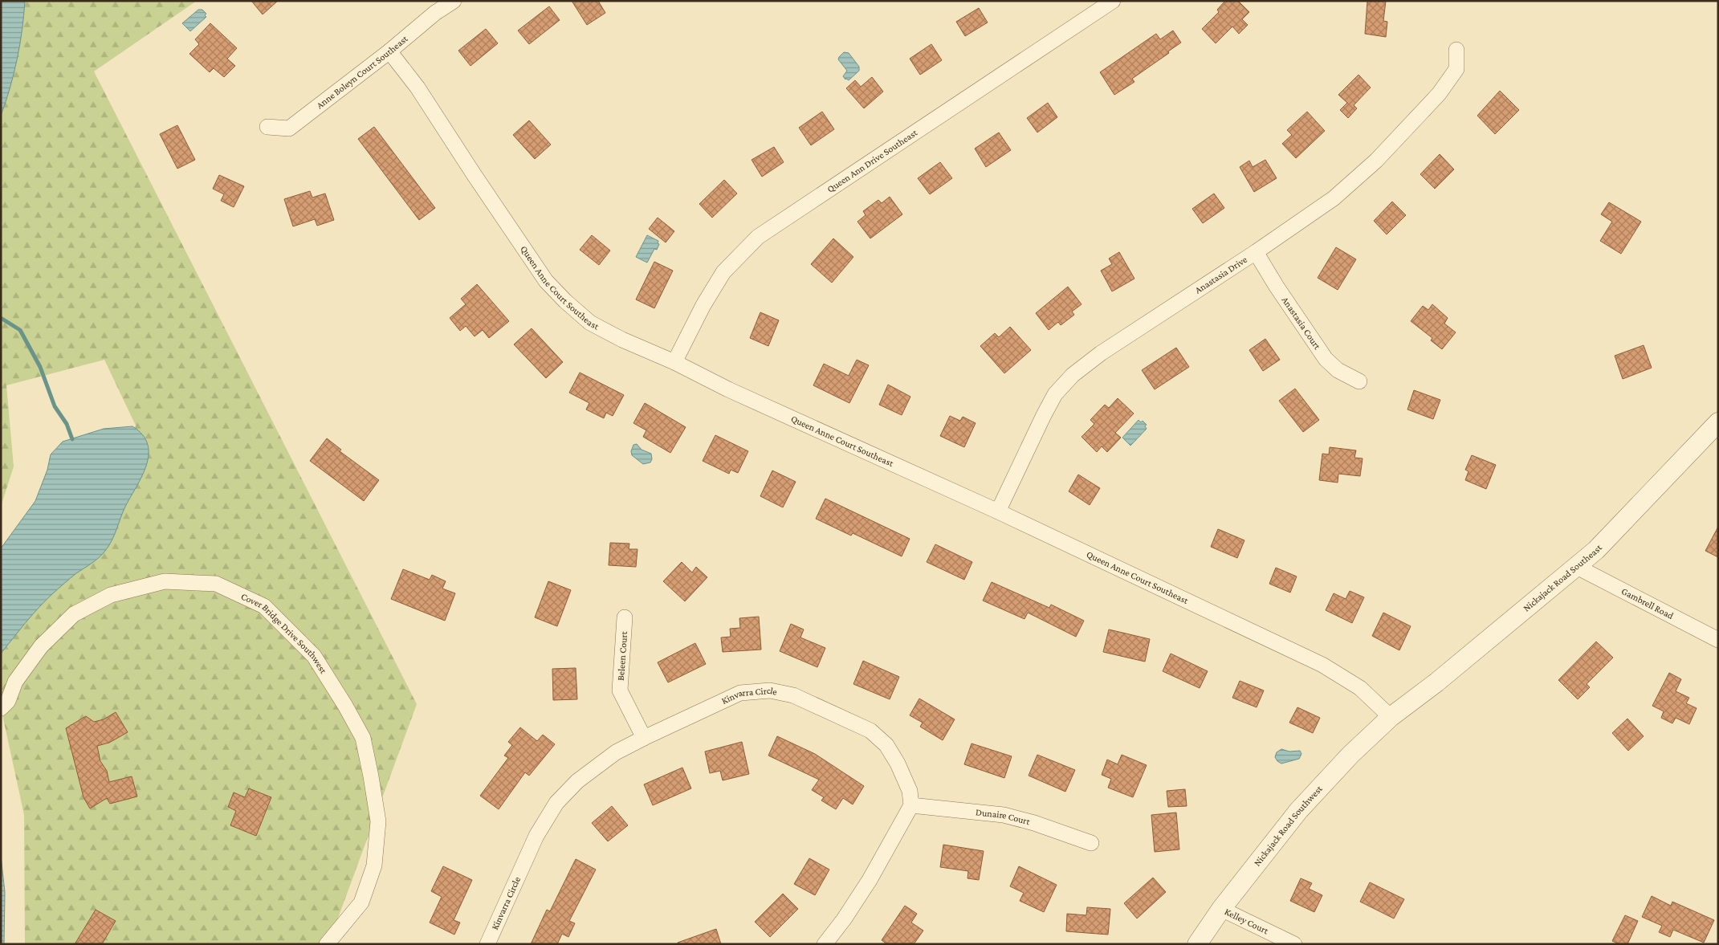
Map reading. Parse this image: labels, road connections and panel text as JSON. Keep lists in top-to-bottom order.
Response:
{
  "streets": {
    "street": [
      "Anne Boleyn Court Southeast",
      "Queen Ann Drive Southeast",
      "Anastasia Drive",
      "Queen Anne Court Southeast",
      "Anastasia Court",
      "Nickajack Road Southeast",
      "Gambrell Road",
      "Cover Bridge Drive Southwest",
      "Beleen Court",
      "Kinvarra Circle",
      "Dunaire Court",
      "Nickajack Road Southwest",
      "Kelley Court"
    ]
  },
  "crossings": [
    ["Anne Boleyn Court Southeast", "Queen Anne Court Southeast"],
    ["Queen Ann Drive Southeast", "Queen Anne Court Southeast"],
    ["Anastasia Drive", "Queen Anne Court Southeast"],
    ["Anastasia Drive", "Anastasia Court"],
    ["Queen Anne Court Southeast", "Nickajack Road Southeast"],
    ["Queen Anne Court Southeast", "Nickajack Road Southwest"],
    ["Nickajack Road Southeast", "Gambrell Road"],
    ["Nickajack Road Southeast", "Nickajack Road Southwest"],
    ["Beleen Court", "Kinvarra Circle"],
    ["Kinvarra Circle", "Dunaire Court"],
    ["Nickajack Road Southwest", "Kelley Court"]
  ]
}
